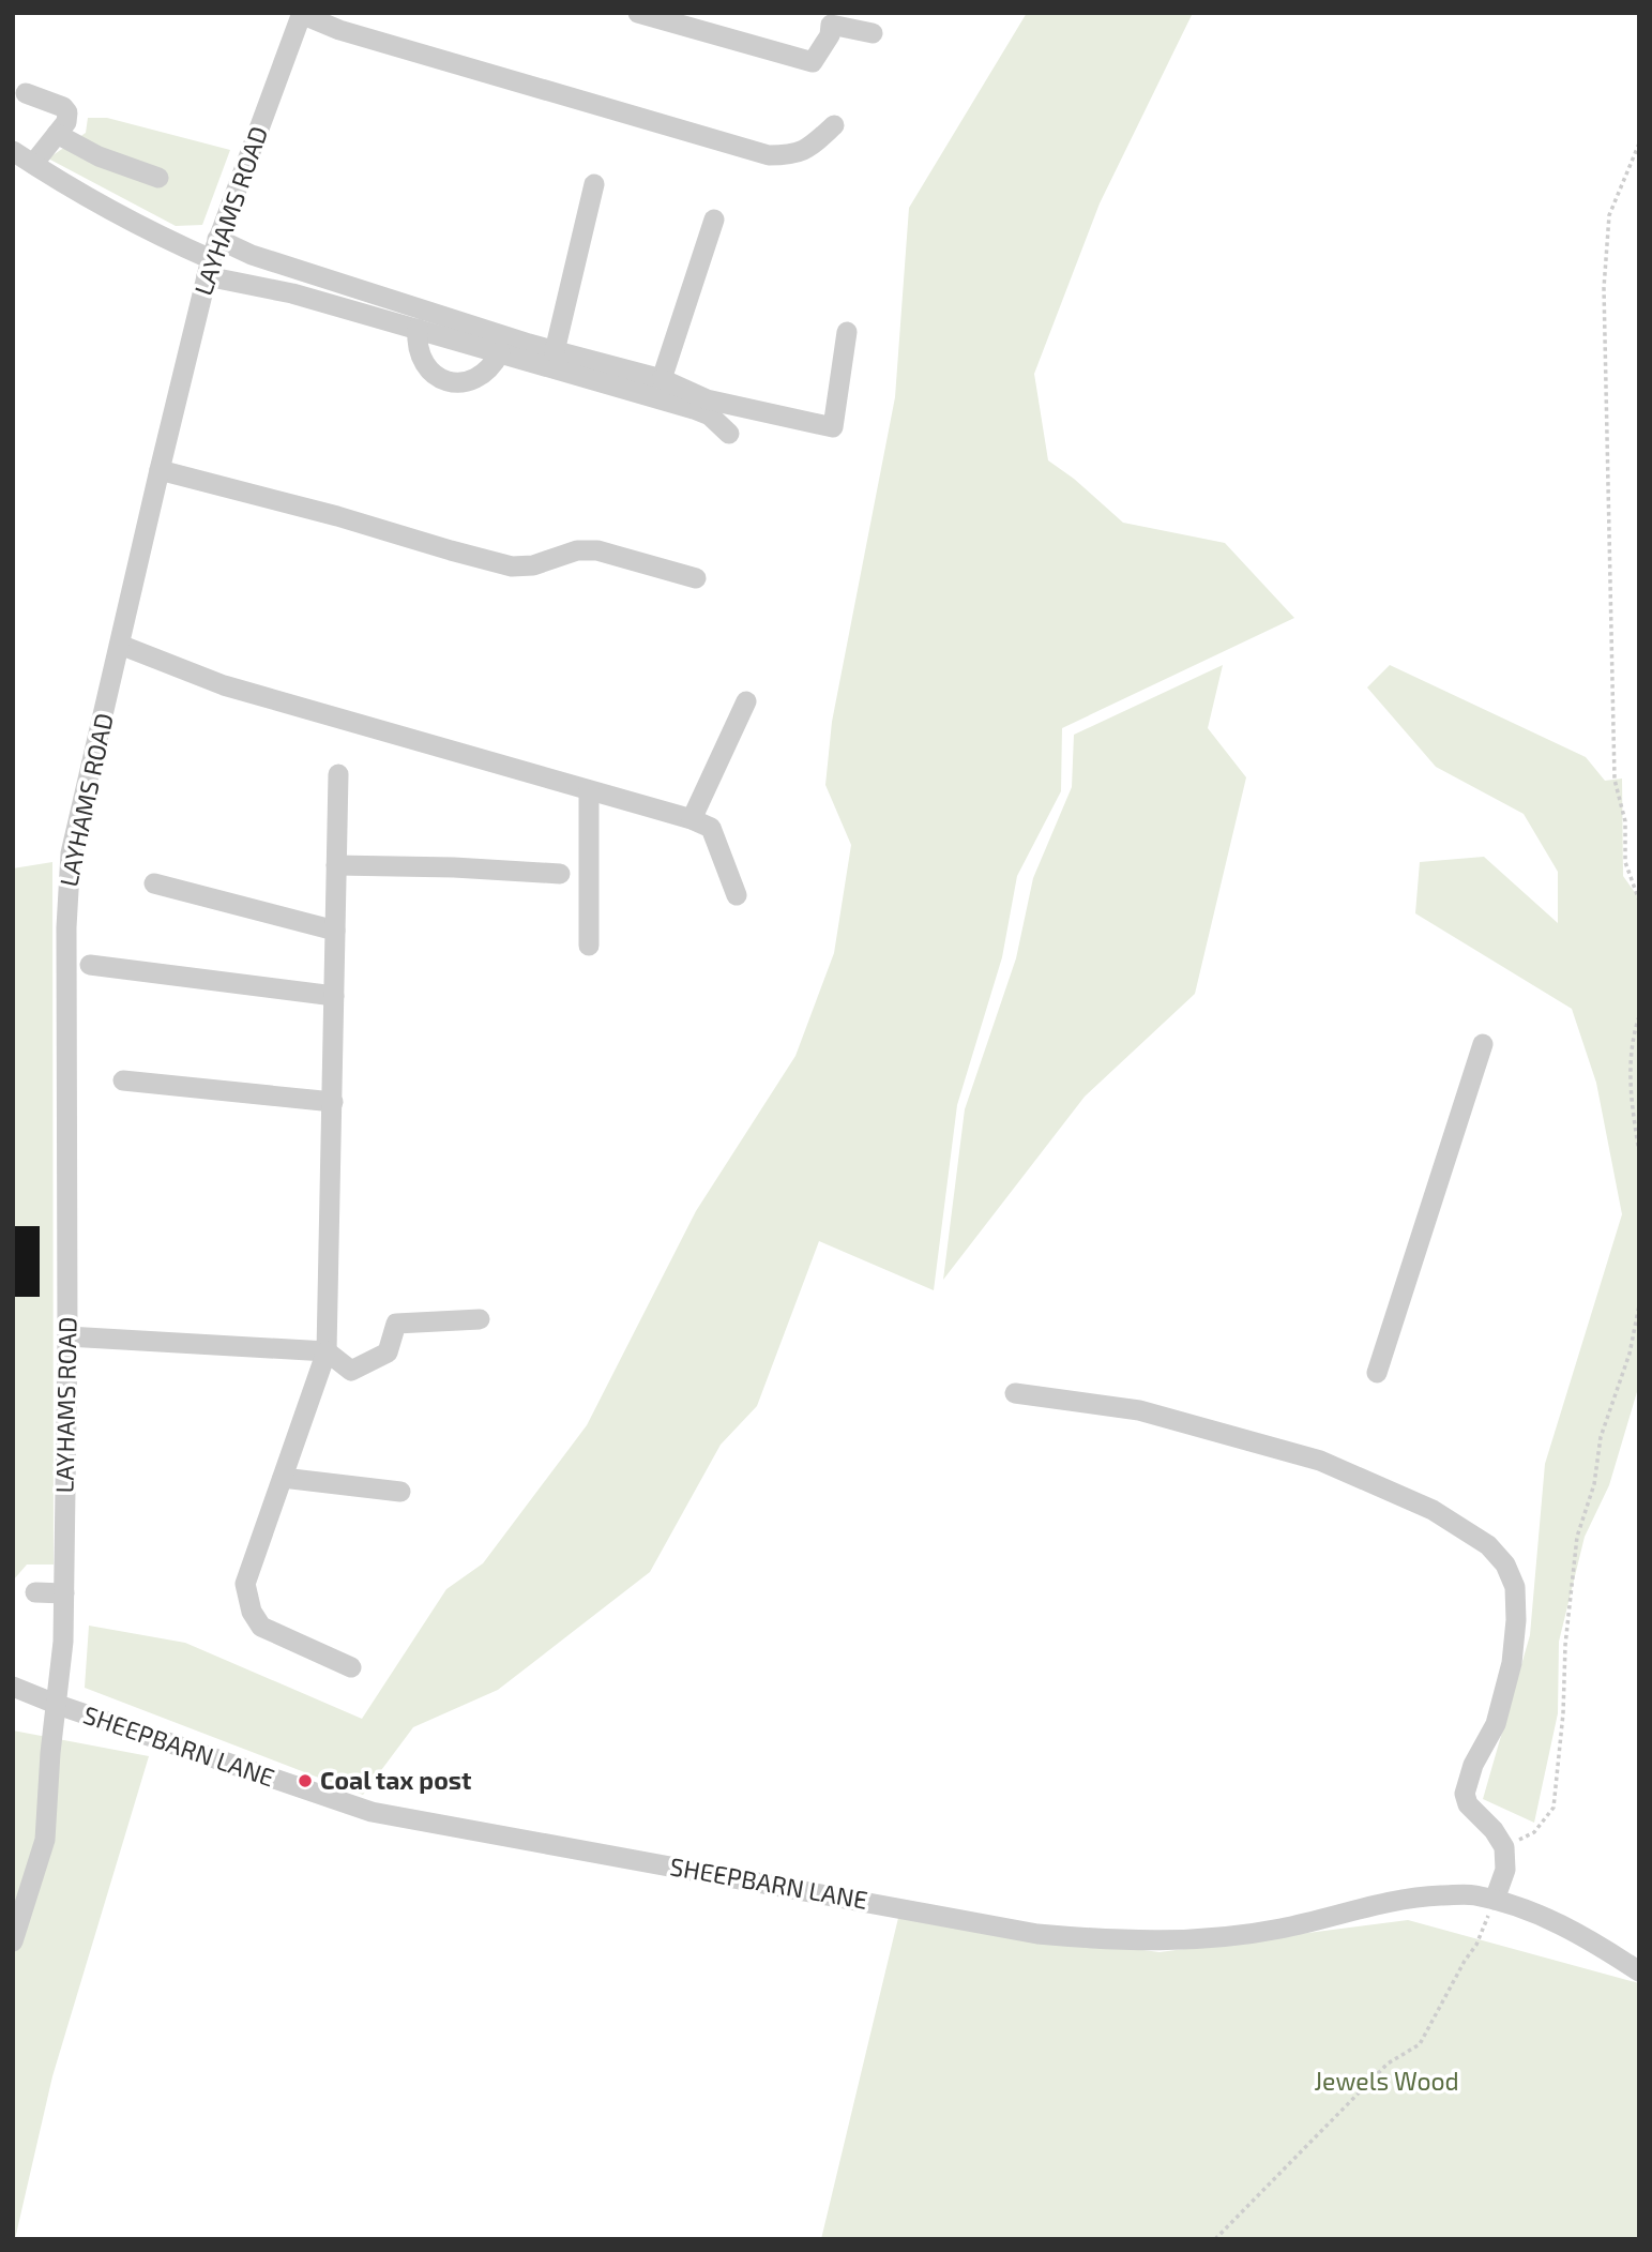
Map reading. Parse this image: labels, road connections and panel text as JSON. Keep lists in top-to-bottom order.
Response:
{
  "streets": {
    "street": ["LAYHAMS ROAD", "SHEEPBARN LANE"]
  },
  "crossings": [
    ["LAYHAMS ROAD", "SHEEPBARN LANE"]
  ],
  "parks": ["Jewels Wood"],
  "places": ["Coal tax post"]
}
